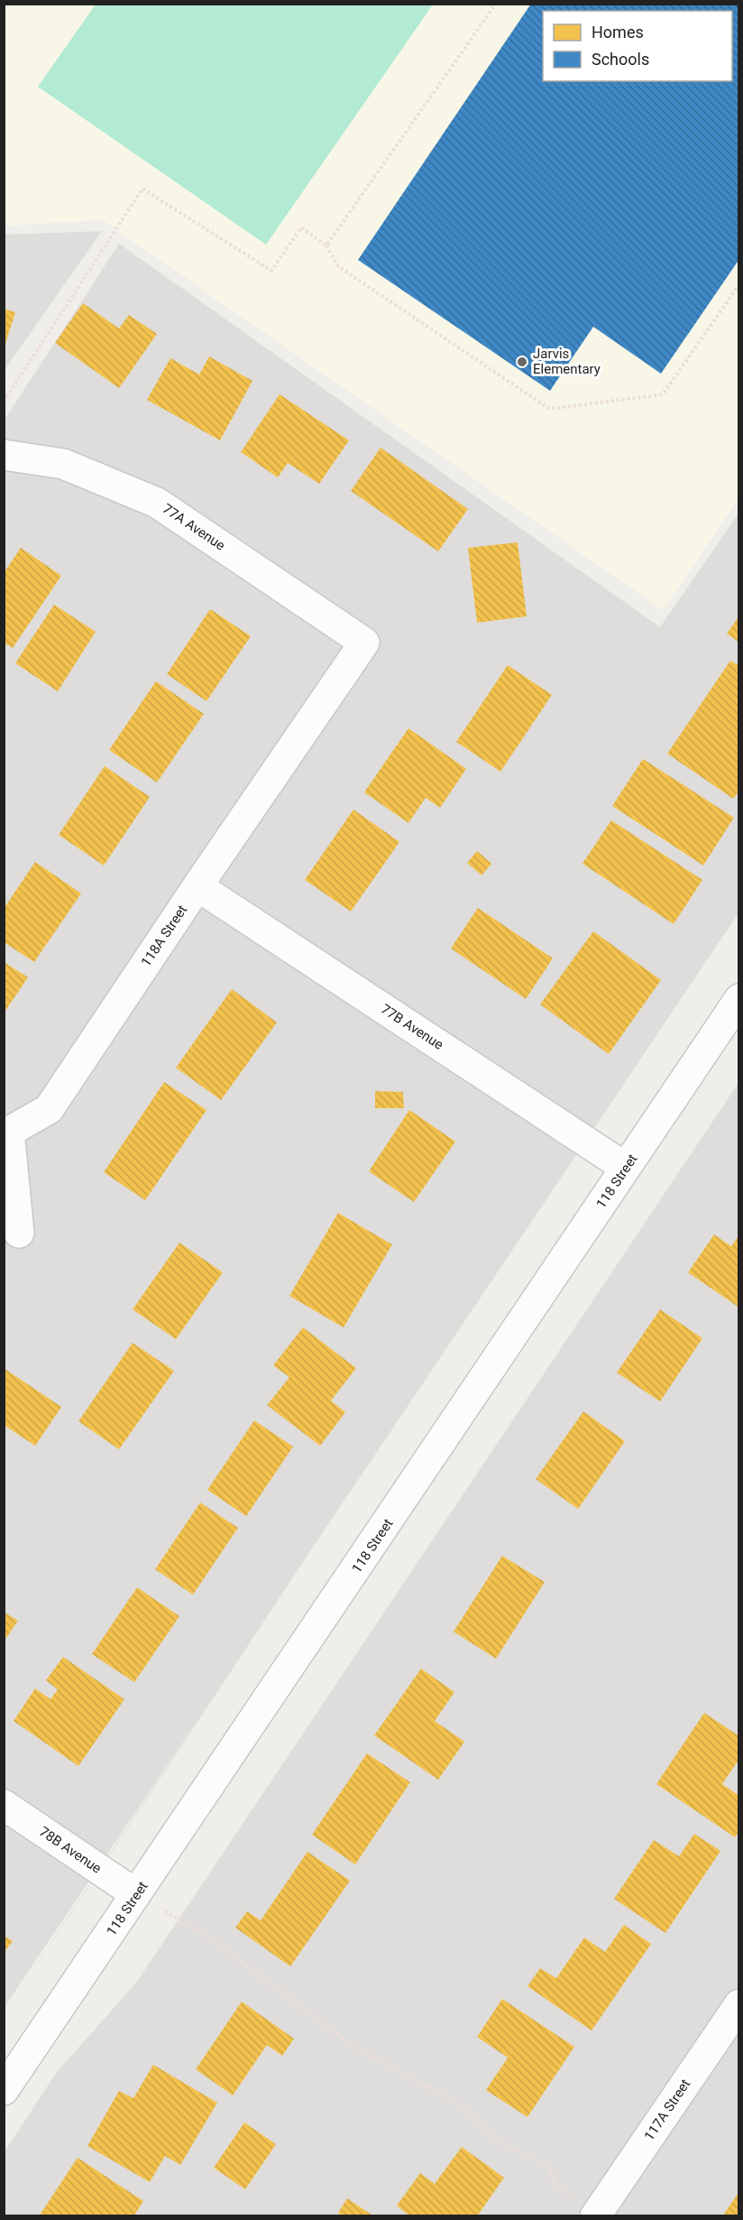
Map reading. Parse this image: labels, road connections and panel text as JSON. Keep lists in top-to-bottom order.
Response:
{
  "streets": {
    "street": [
      "77A Avenue",
      "118A Street",
      "77B Avenue",
      "118 Street",
      "78B Avenue",
      "117A Street"
    ]
  },
  "crossings": [
    ["77A Avenue", "118A Street"],
    ["118A Street", "77B Avenue"],
    ["77B Avenue", "118 Street"],
    ["118 Street", "78B Avenue"]
  ],
  "places": ["Jarvis Elementary"],
  "legend": ["Homes", "Schools"]
}
